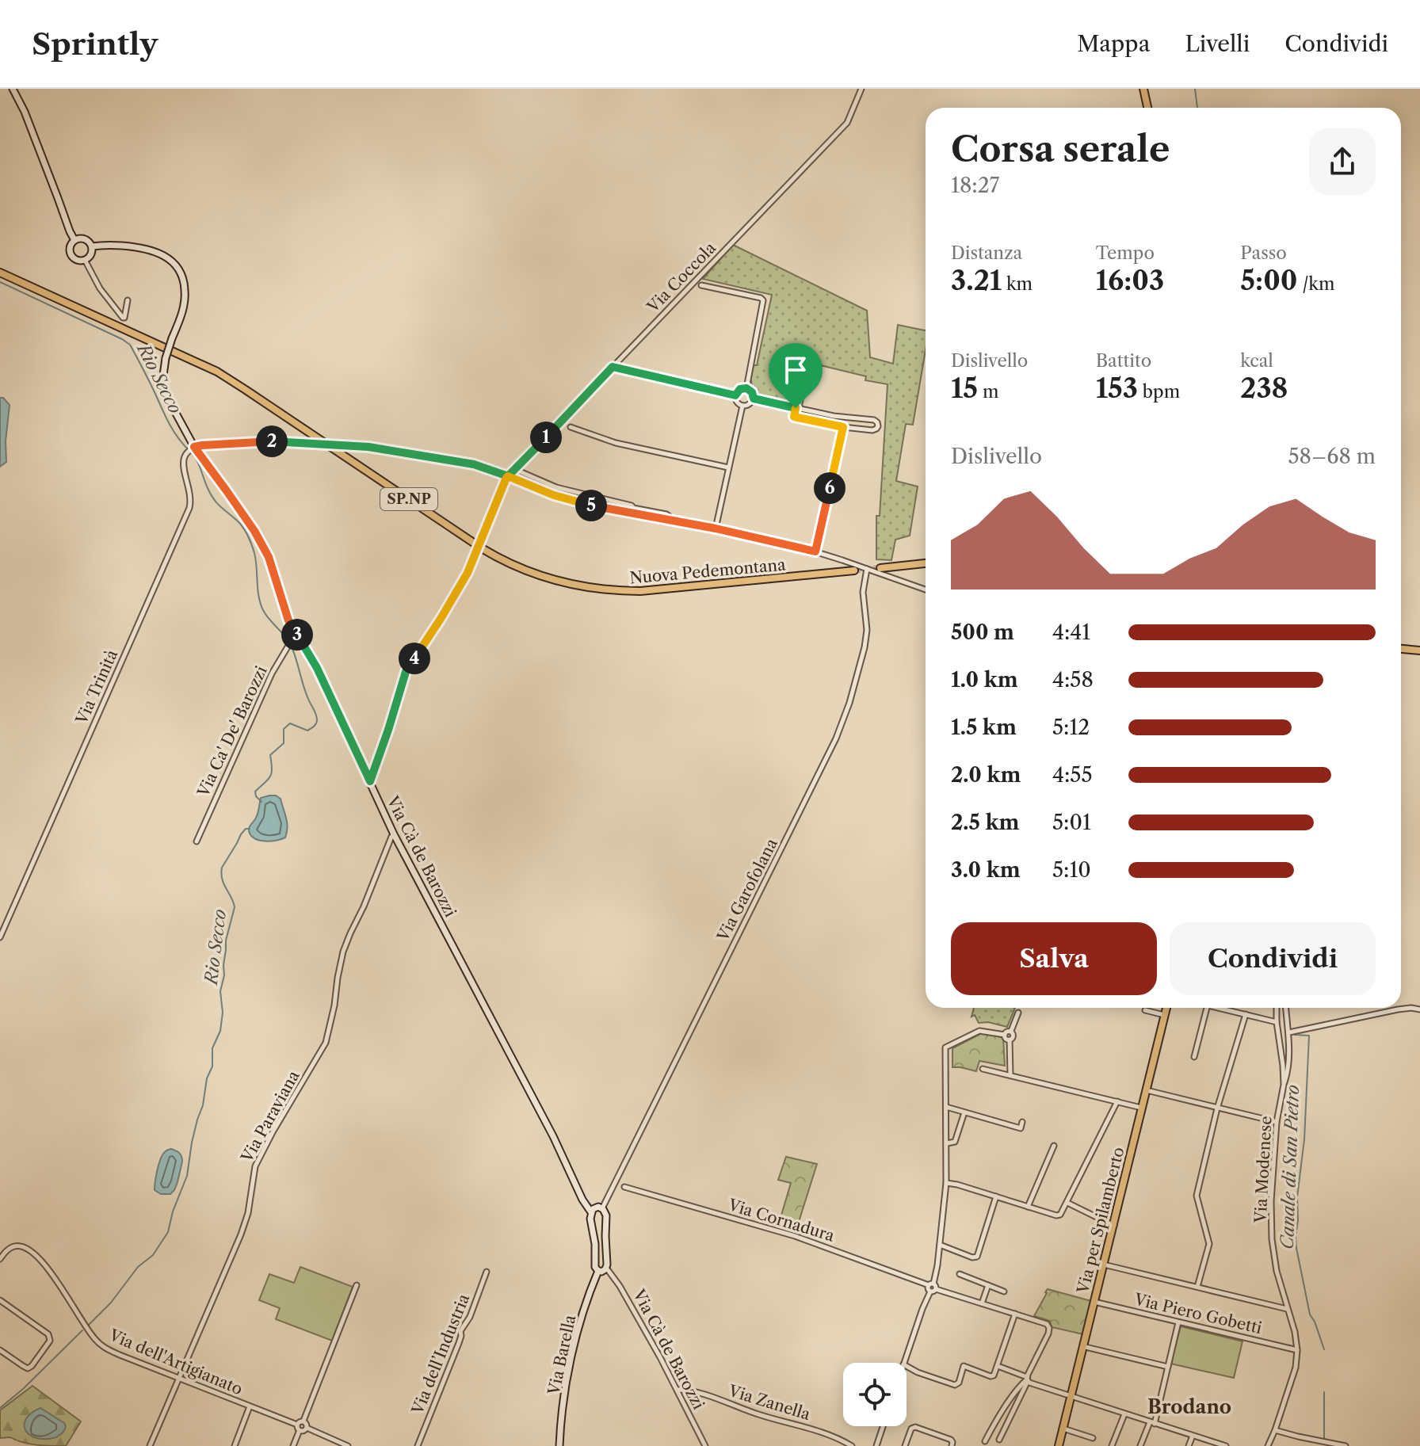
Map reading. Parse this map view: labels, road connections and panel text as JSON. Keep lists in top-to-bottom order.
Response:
{
  "streets": {
    "main road": ["SP.NP", "Nuova Pedemontana", "Via per Spilamberto"],
    "street": [
      "Via Coccola",
      "Via Trinità",
      "Via Ca' De' Barozzi",
      "Via Cà de Barozzi",
      "Via Garofolana",
      "Via Paraviana",
      "Via Modenese",
      "Via Cornadura",
      "Via Piero Gobetti",
      "Via dell’Industria",
      "Via Barella",
      "Via dell'Artigianato",
      "Via Zanella"
    ]
  },
  "crossings": [
    ["Via Coccola", "Via Cà de Barozzi"],
    ["Via Trinità", "Via Cà de Barozzi"],
    ["Via Ca' De' Barozzi", "Via Cà de Barozzi"],
    ["Via Cà de Barozzi", "Via Paraviana"],
    ["Via Cà de Barozzi", "Via Zanella"],
    ["Via Paraviana", "Via dell'Artigianato"],
    ["Via Modenese", "Via Piero Gobetti"],
    ["Via per Spilamberto", "Via Piero Gobetti"]
  ],
  "districts": ["Brodano"],
  "water": ["Rio Secco", "Canale di San Pietro"],
  "page": {
    "header": "Sprintly",
    "nav": ["Mappa", "Livelli", "Condividi"],
    "heading": ["Corsa serale", "18:27"],
    "stats": [
      ["Distanza", "3.21 km"],
      ["Tempo", "16:03"],
      ["Passo", "5:00 /km"],
      ["Dislivello", "15 m"],
      ["Battito", "153 bpm"],
      ["kcal", "238"]
    ],
    "pins": [
      "1",
      "2",
      "6",
      "5",
      "3",
      "4"
    ],
    "chart": ["Dislivello", "58–68 m"],
    "list": [
      {
        "name": "500 m",
        "note": "4:41"
      },
      {
        "name": "1.0 km",
        "note": "4:58"
      },
      {
        "name": "1.5 km",
        "note": "5:12"
      },
      {
        "name": "2.0 km",
        "note": "4:55"
      },
      {
        "name": "2.5 km",
        "note": "5:01"
      },
      {
        "name": "3.0 km",
        "note": "5:10"
      }
    ],
    "buttons": ["Salva", "Condividi"]
  }
}
